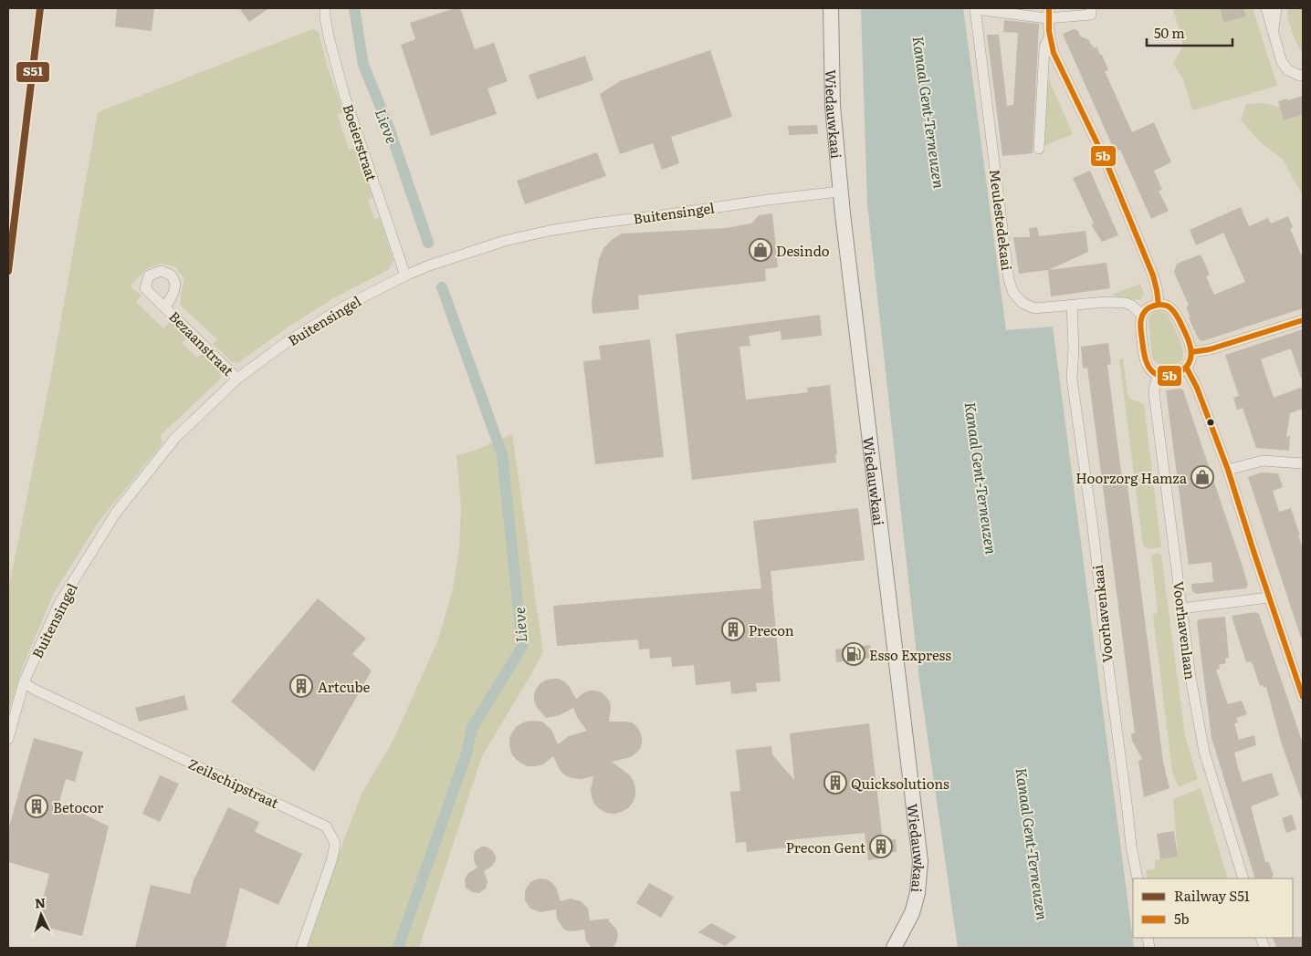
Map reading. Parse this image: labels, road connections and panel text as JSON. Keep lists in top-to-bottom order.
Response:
{
  "streets": {
    "main road": ["Wiedauwkaai"],
    "street": [
      "Boeierstraat",
      "Buitensingel",
      "Meulestedekaai",
      "Bezaanstraat",
      "Voorhavenkaai",
      "Voorhavenlaan",
      "Zeilschipstraat"
    ]
  },
  "crossings": [
    ["Wiedauwkaai", "Buitensingel"],
    ["Boeierstraat", "Buitensingel"],
    ["Buitensingel", "Bezaanstraat"],
    ["Buitensingel", "Zeilschipstraat"],
    ["Meulestedekaai", "Voorhavenkaai"],
    ["Meulestedekaai", "Voorhavenlaan"]
  ],
  "water": ["Kanaal Gent-Terneuzen", "Lieve"],
  "places": {
    "shop": ["Desindo", "Hoorzorg Hamza"],
    "building": [
      "Precon",
      "Artcube",
      "Quicksolutions",
      "Betocor",
      "Precon Gent"
    ],
    "fuel station": ["Esso Express"]
  },
  "lines": ["rail line S51", "transit line 5b"],
  "legend": ["Railway S51", "5b"],
  "scale_bar": "50 m",
  "north": "top"
}
